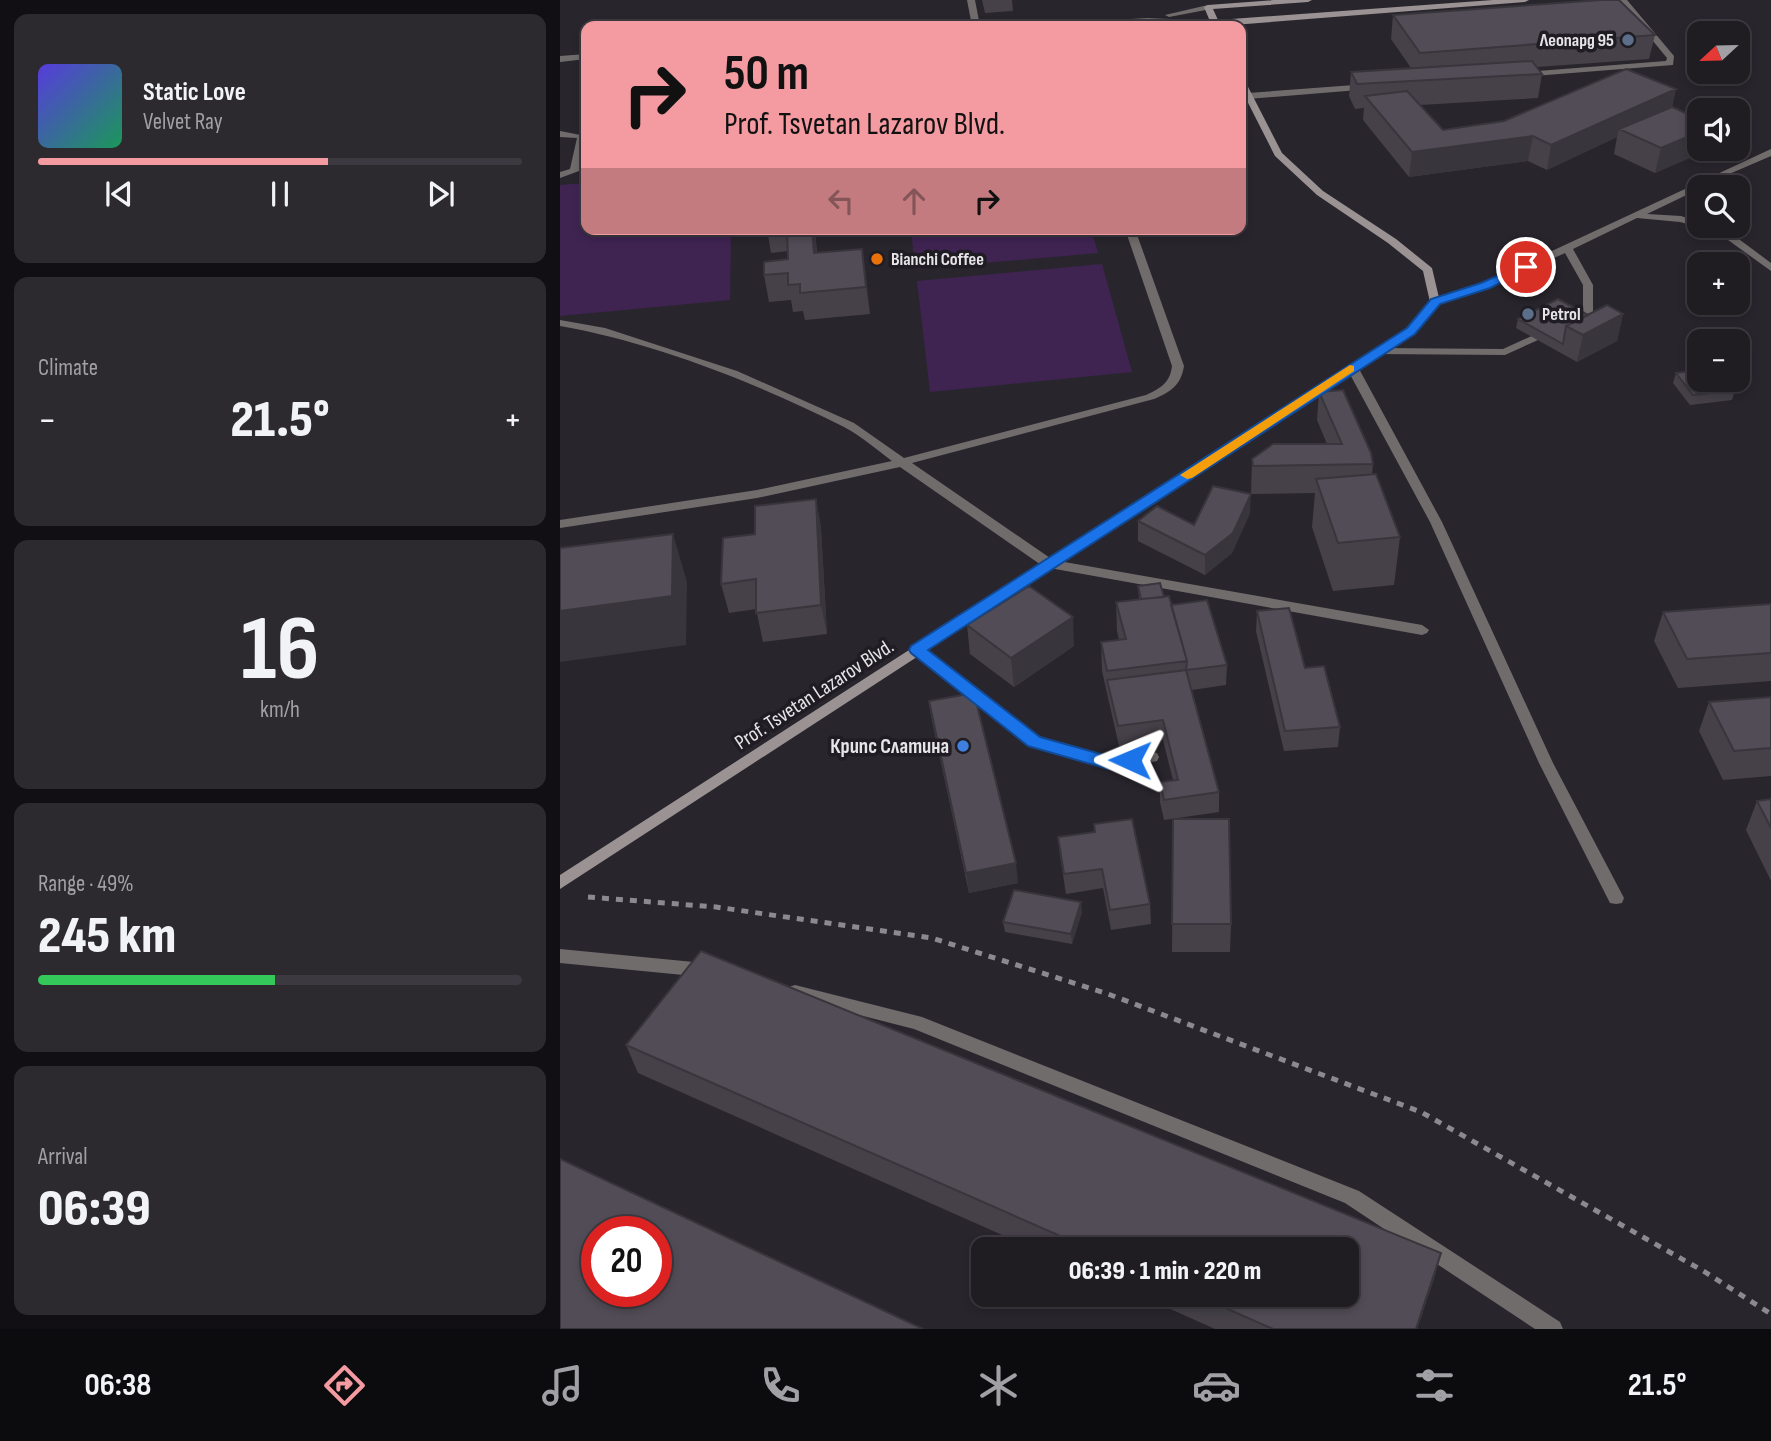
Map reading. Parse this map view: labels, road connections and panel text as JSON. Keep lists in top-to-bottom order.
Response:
{
  "streets": {
    "street": ["Prof. Tsvetan Lazarov Blvd."]
  },
  "places": [
    "Леопард 95",
    "Bianchi Coffee",
    "Petrol",
    "Крипс Слатина"
  ],
  "north": "left",
  "page": {
    "map_buttons": ["+", "−"],
    "turn": ["50 m", "Prof. Tsvetan Lazarov Blvd."],
    "song": ["Static Love", "Velvet Ray"],
    "tile": [
      "Climate",
      ["16", "km/h"],
      ["Range · 49%", "245 km"],
      ["Arrival", "06:39"]
    ],
    "heat": ["−", "21.5°", "+"],
    "limit": "20",
    "trip": "06:39 · 1 min · 220 m",
    "tabs": ["06:38", "21.5°"]
  }
}
